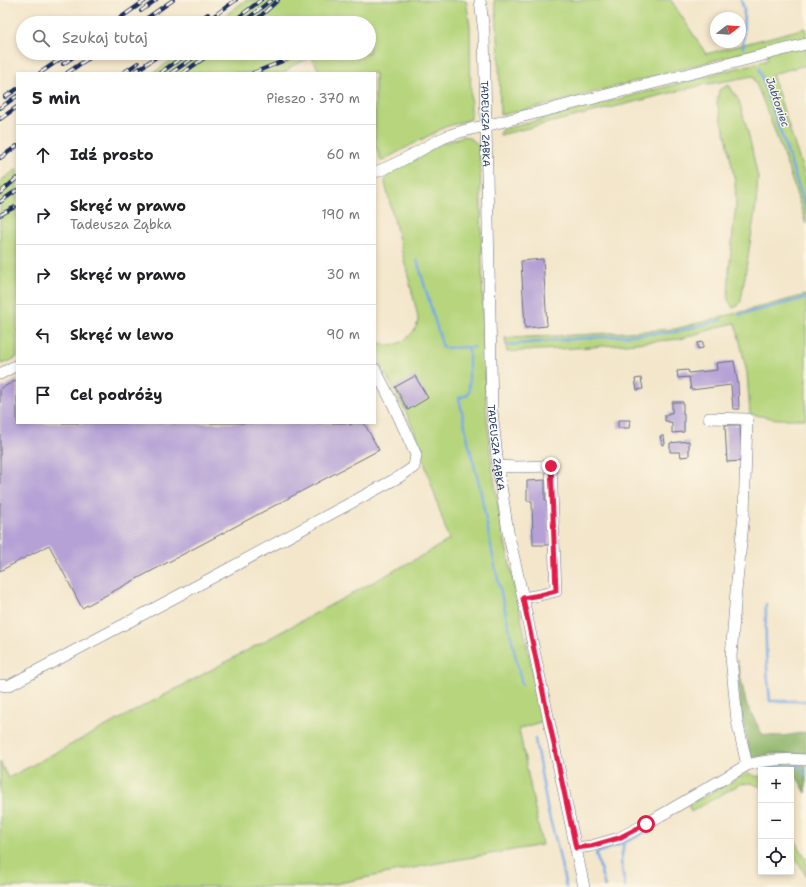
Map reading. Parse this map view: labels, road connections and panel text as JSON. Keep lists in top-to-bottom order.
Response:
{
  "streets": {
    "street": ["TADEUSZA ZĄBKA"]
  },
  "water": ["Jabłoniec"],
  "north": "right",
  "page": {
    "search": "Szukaj tutaj",
    "heading": ["5 min", "Pieszo · 370 m"],
    "list": [
      ["Idź prosto", "60 m"],
      ["Skręć w prawo", "Tadeusza Ząbka", "190 m"],
      ["Skręć w prawo", "30 m"],
      ["Skręć w lewo", "90 m"],
      "Cel podróży"
    ],
    "map_buttons": ["+", "−"]
  }
}
